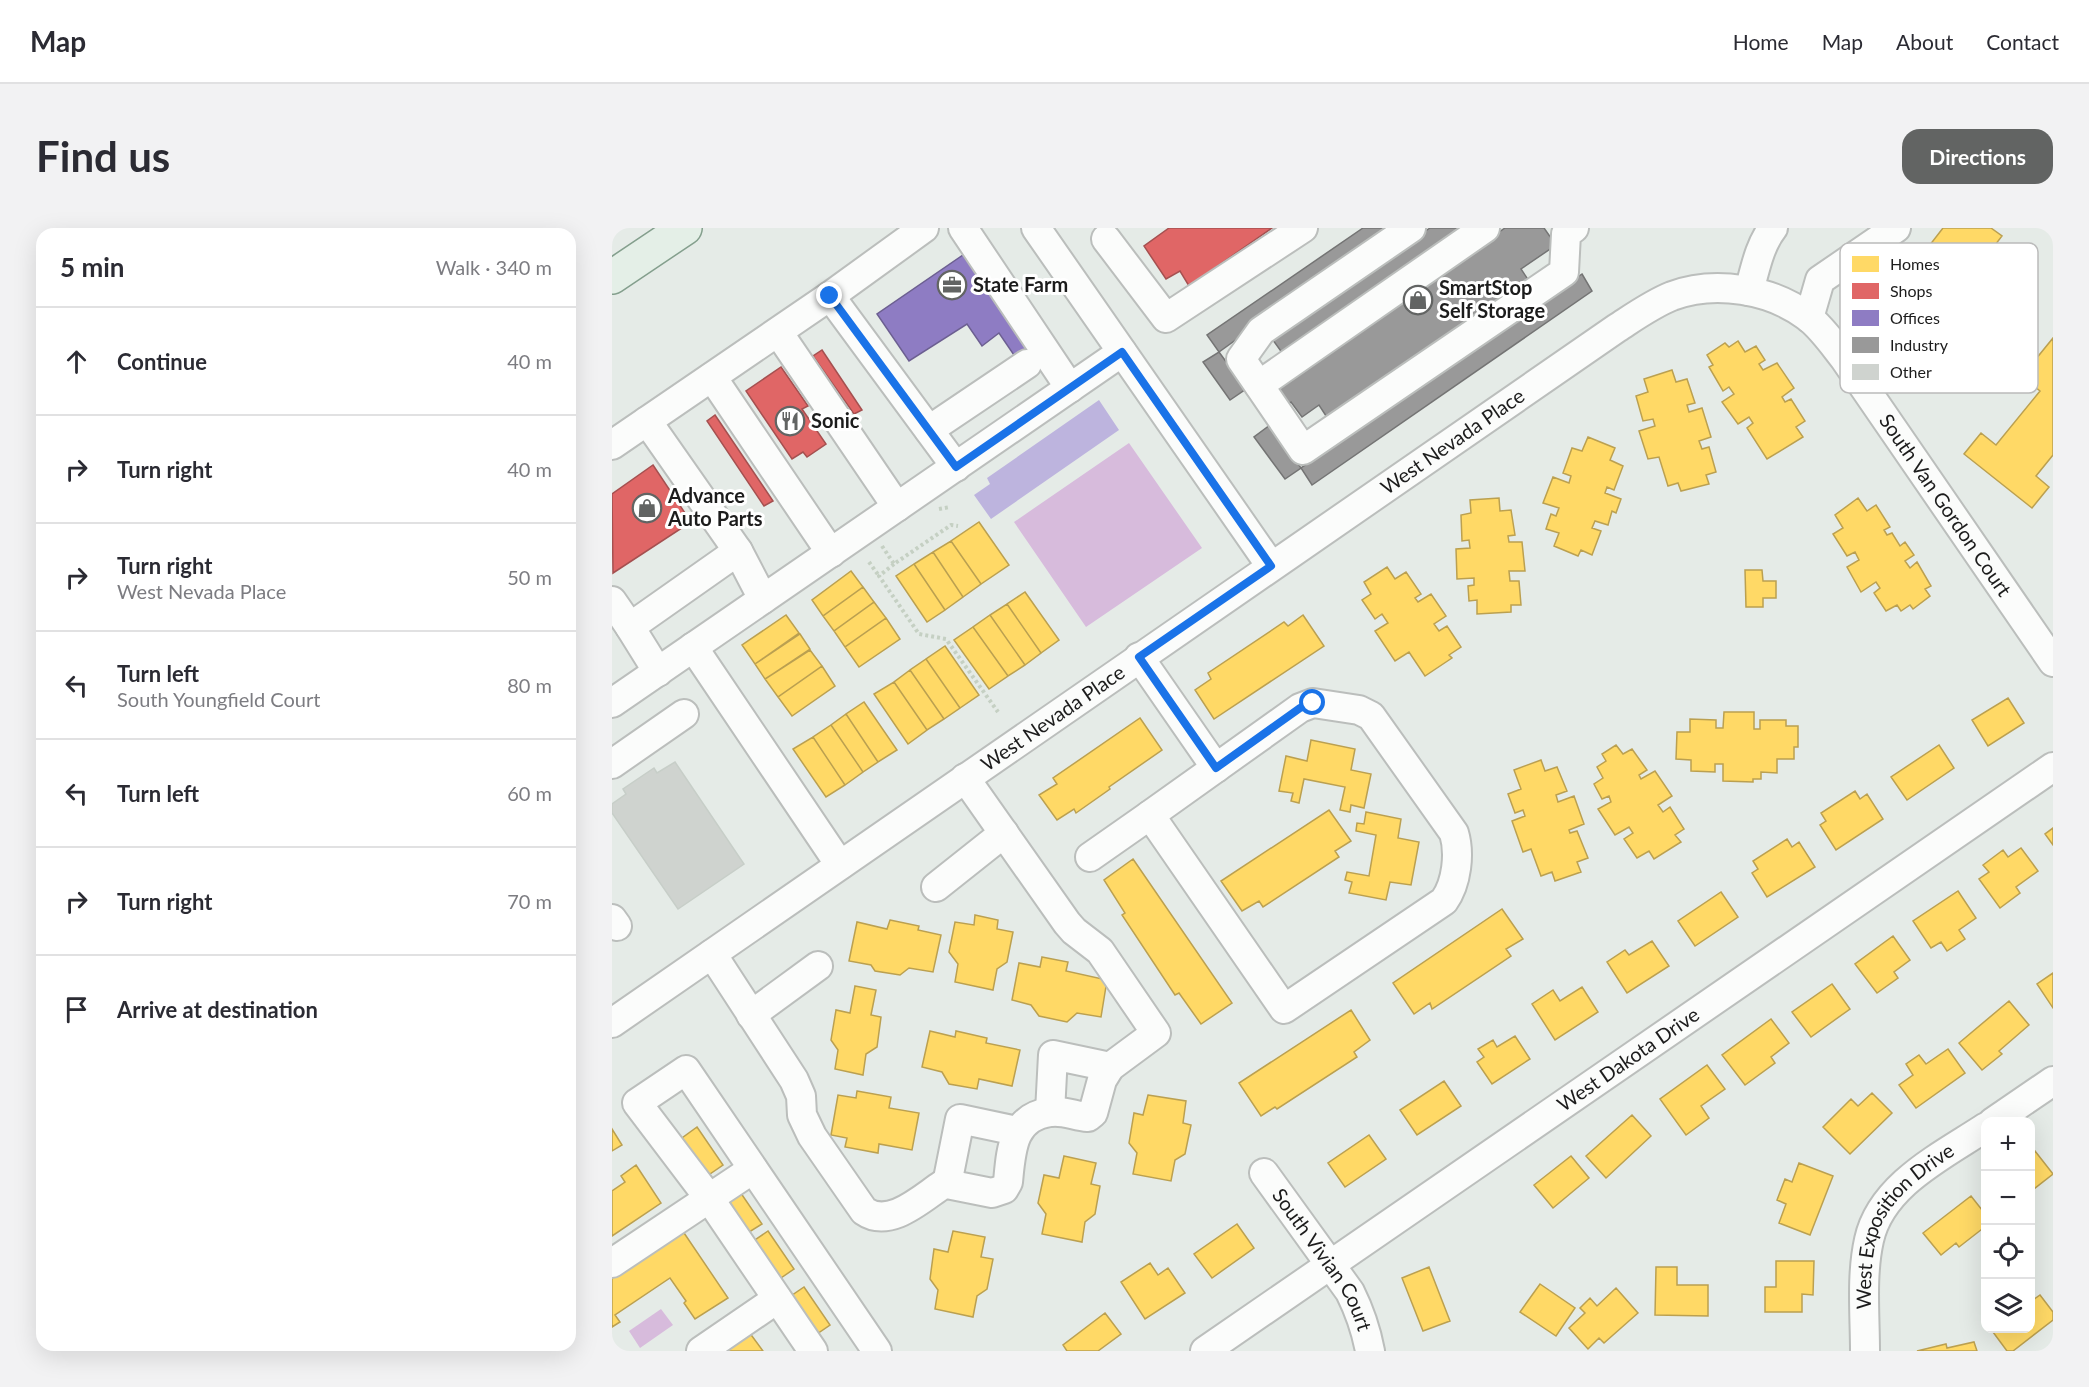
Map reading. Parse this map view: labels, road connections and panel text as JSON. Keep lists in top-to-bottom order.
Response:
{
  "streets": {
    "street": [
      "West Nevada Place",
      "South Van Gordon Court",
      "West Dakota Drive",
      "West Exposition Drive",
      "South Vivian Court"
    ]
  },
  "crossings": [
    ["West Nevada Place", "South Van Gordon Court"],
    ["West Dakota Drive", "South Vivian Court"]
  ],
  "places": {
    "office": ["State Farm"],
    "shop": ["SmartStop Self Storage", "Advance Auto Parts"],
    "restaurant": ["Sonic"]
  },
  "legend": [
    "Homes",
    "Shops",
    "Offices",
    "Industry",
    "Other"
  ],
  "page": {
    "header": "Map",
    "nav": [
      "Home",
      "Map",
      "About",
      "Contact"
    ],
    "buttons": "Directions",
    "title": "Find us",
    "heading": ["5 min", "Walk · 340 m"],
    "list": [
      ["Continue", "40 m"],
      ["Turn right", "40 m"],
      ["Turn right", "West Nevada Place", "50 m"],
      ["Turn left", "South Youngfield Court", "80 m"],
      ["Turn left", "60 m"],
      ["Turn right", "70 m"],
      "Arrive at destination"
    ],
    "map_buttons": ["+", "−"]
  }
}
